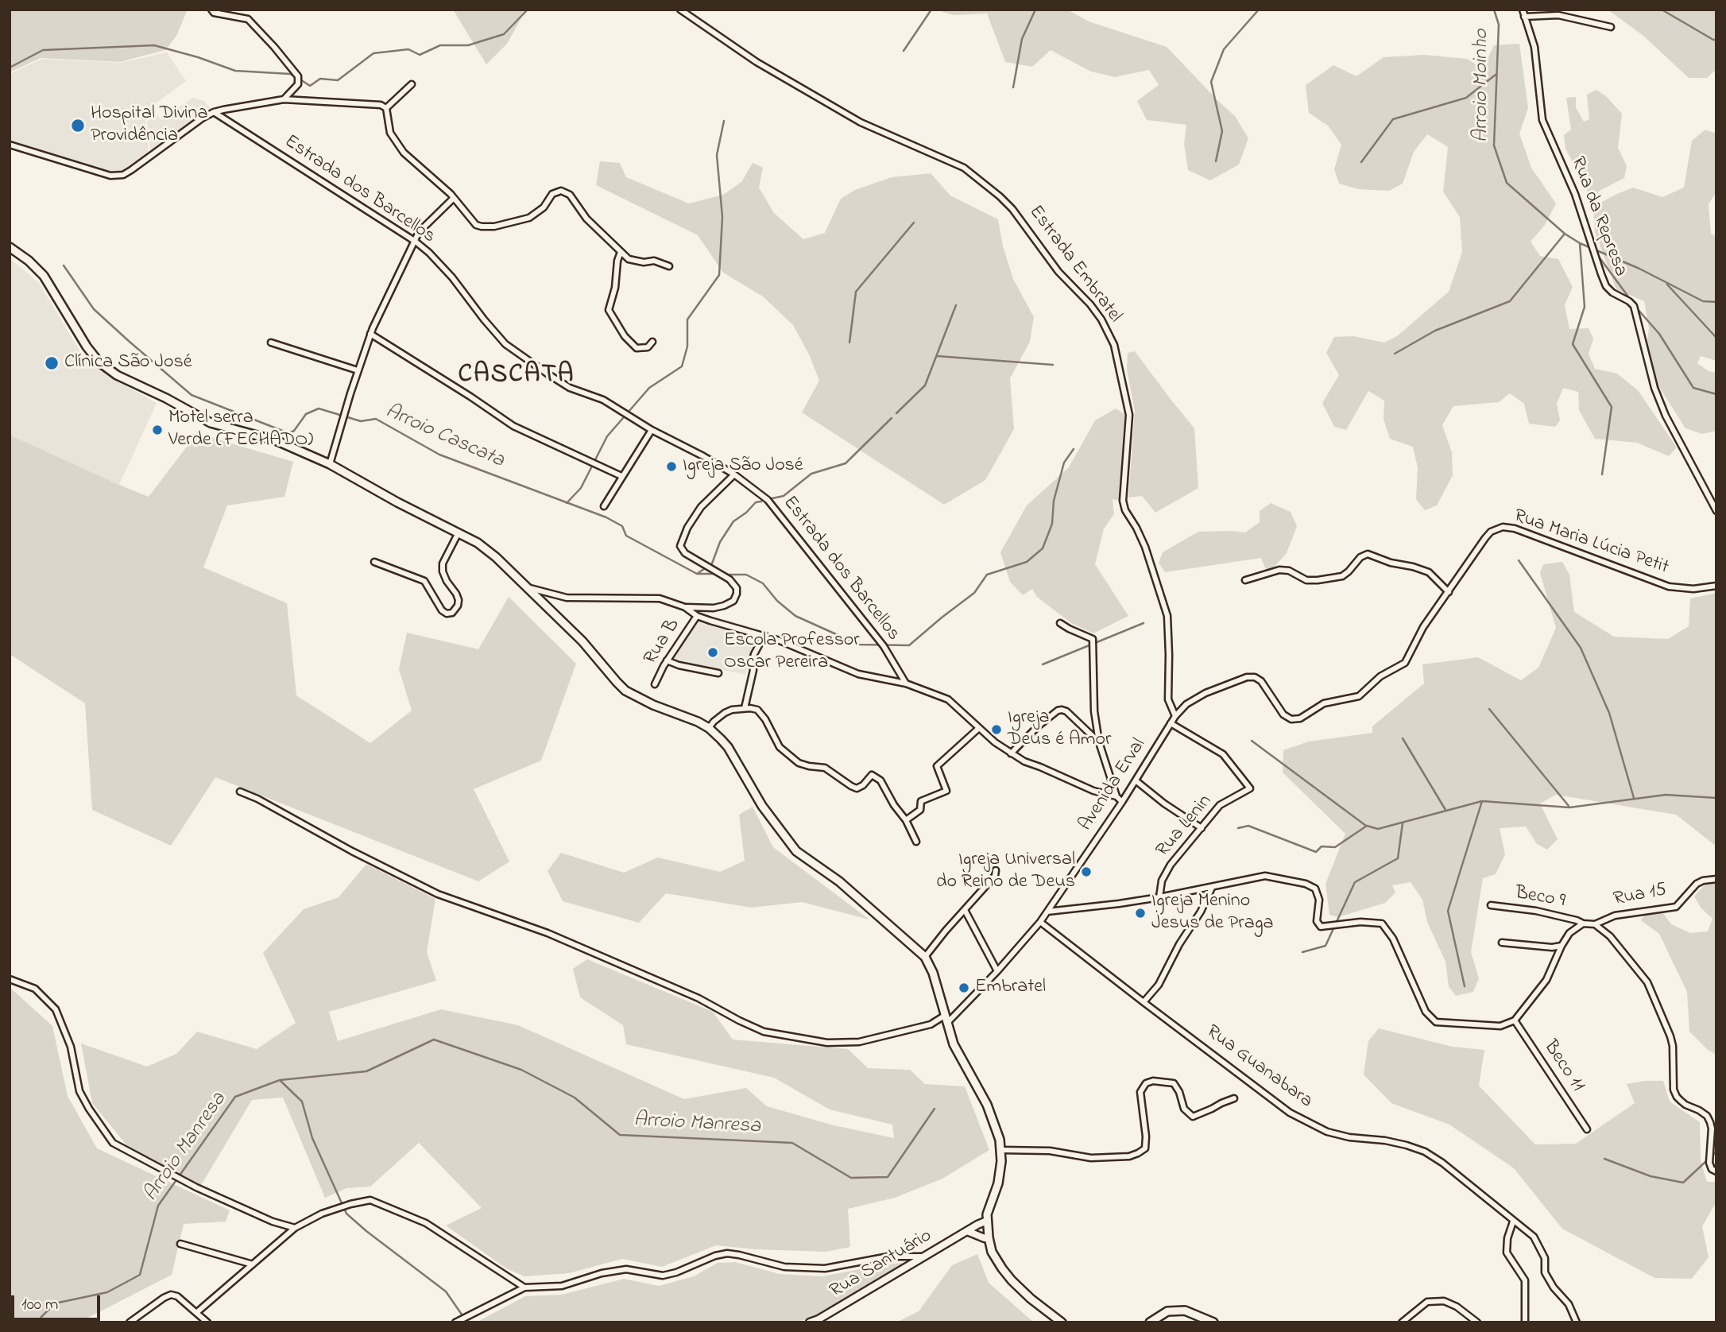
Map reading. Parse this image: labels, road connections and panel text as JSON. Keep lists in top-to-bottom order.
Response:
{
  "streets": {
    "street": [
      "Estrada dos Barcellos",
      "Rua da Represa",
      "Estrada Embratel",
      "Rua Maria Lúcia Petit",
      "Rua B",
      "Avenida Erval",
      "Rua Lenin",
      "Rua 15",
      "Beco 9",
      "Beco 11",
      "Rua Guanabara",
      "Rua Santuário"
    ]
  },
  "crossings": [
    ["Estrada Embratel", "Rua Maria Lúcia Petit"],
    ["Estrada Embratel", "Avenida Erval"],
    ["Rua Maria Lúcia Petit", "Avenida Erval"],
    ["Avenida Erval", "Rua Lenin"],
    ["Avenida Erval", "Rua Guanabara"],
    ["Rua 15", "Beco 9"]
  ],
  "districts": ["CASCATA"],
  "water": ["Arroio Moinho", "Arroio Cascata", "Arroio Manresa"],
  "places": [
    "Hospital Divina Providência",
    "Clínica São José",
    "Motel serra Verde (FECHADO)",
    "Igreja São José",
    "Escola Professor Oscar Pereira",
    "Igreja Deus é Amor",
    "Igreja Universal do Reino de Deus",
    "Igreja Menino Jesus de Praga",
    "Embratel"
  ],
  "scale_bar": "100 m"
}
